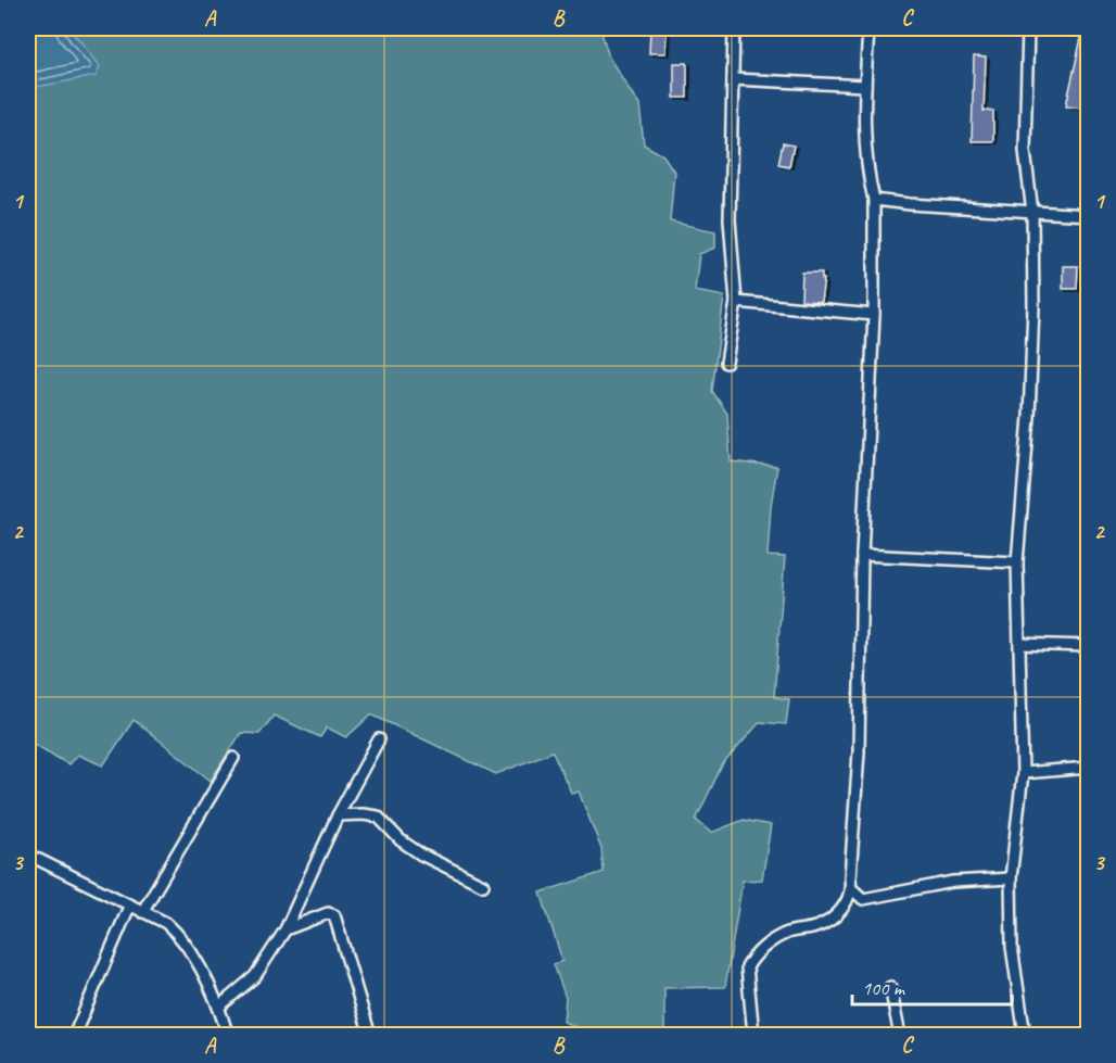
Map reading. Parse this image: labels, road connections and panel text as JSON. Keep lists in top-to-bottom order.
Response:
{
  "scale_bar": "100 m",
  "grid": {
    "columns": ["A", "B", "C"],
    "rows": ["1", "2", "3"]
  }
}
